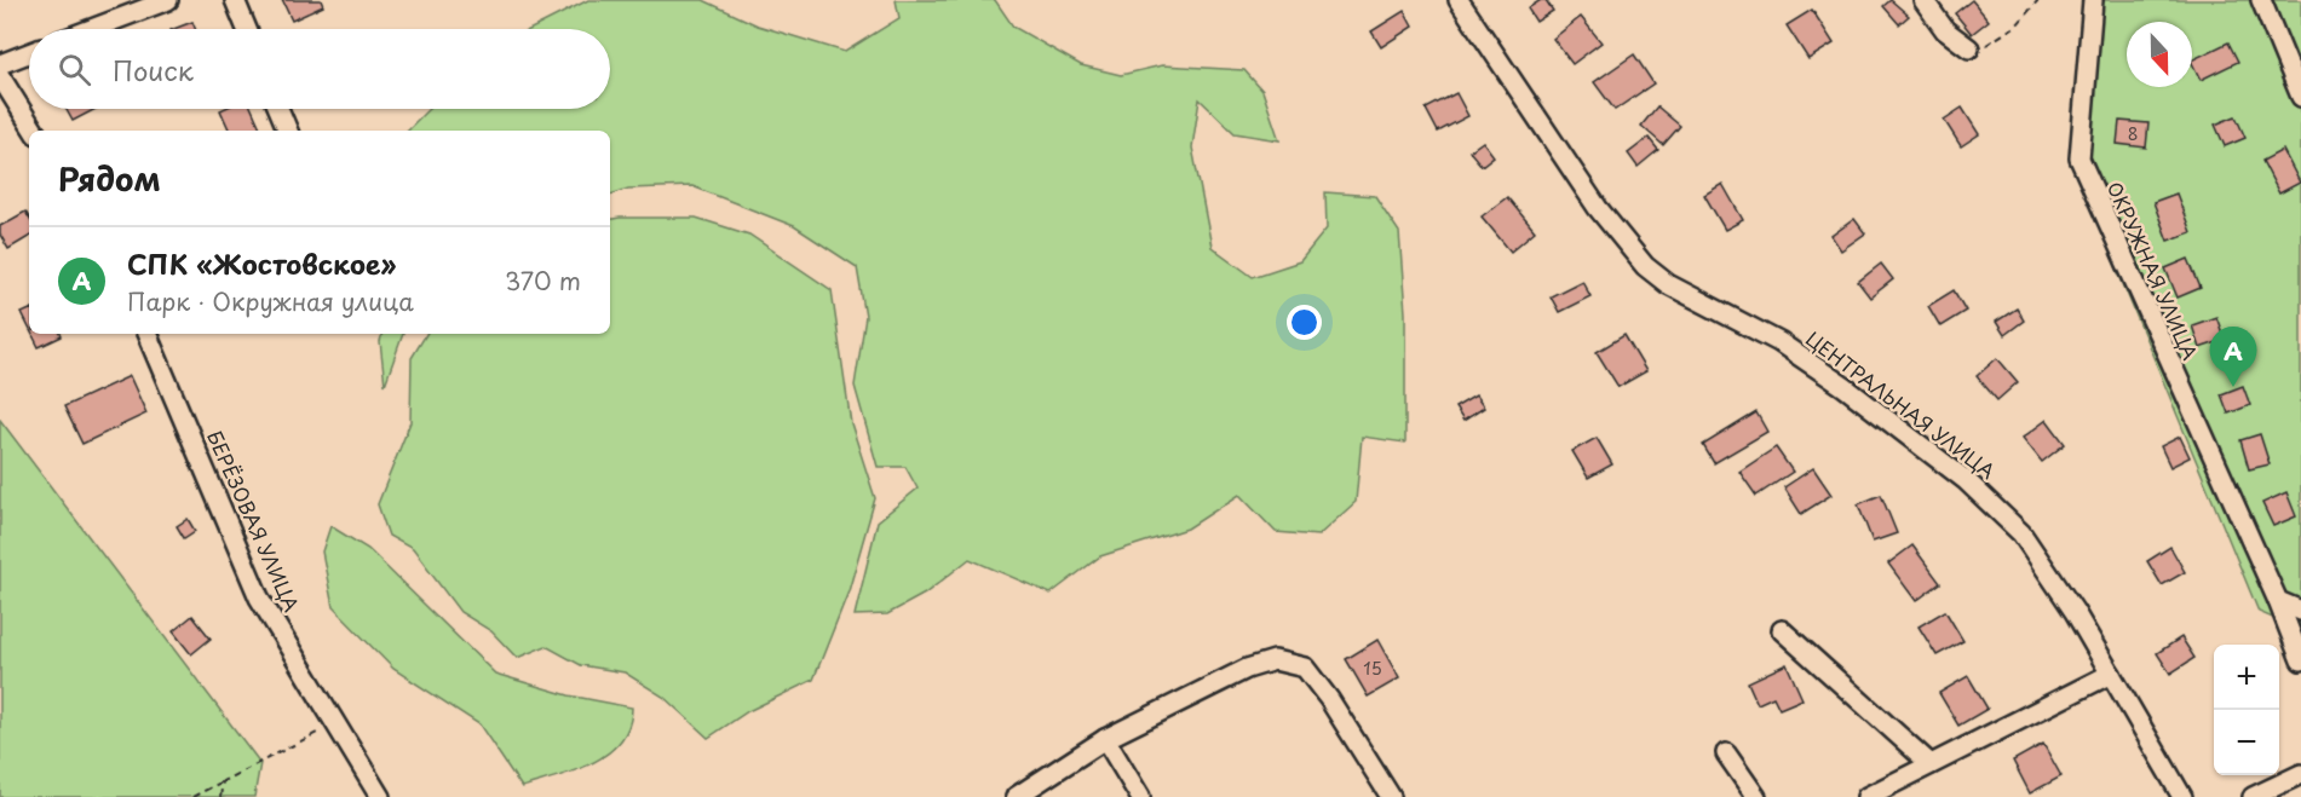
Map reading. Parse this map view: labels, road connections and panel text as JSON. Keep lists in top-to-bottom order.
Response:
{
  "streets": {
    "street": ["ОКРУЖНАЯ УЛИЦА", "ЦЕНТРАЛЬНАЯ УЛИЦА", "БЕРЁЗОВАЯ УЛИЦА"]
  },
  "house_numbers": ["8", "15"],
  "north": "bottom",
  "page": {
    "search": "Поиск",
    "heading": "Рядом",
    "list": [
      {
        "mark": "A",
        "name": "СПК «Жостовское»",
        "note": "Парк · Окружная улица",
        "value": "370 m"
      }
    ],
    "pins": "A",
    "map_buttons": ["+", "−"]
  }
}
